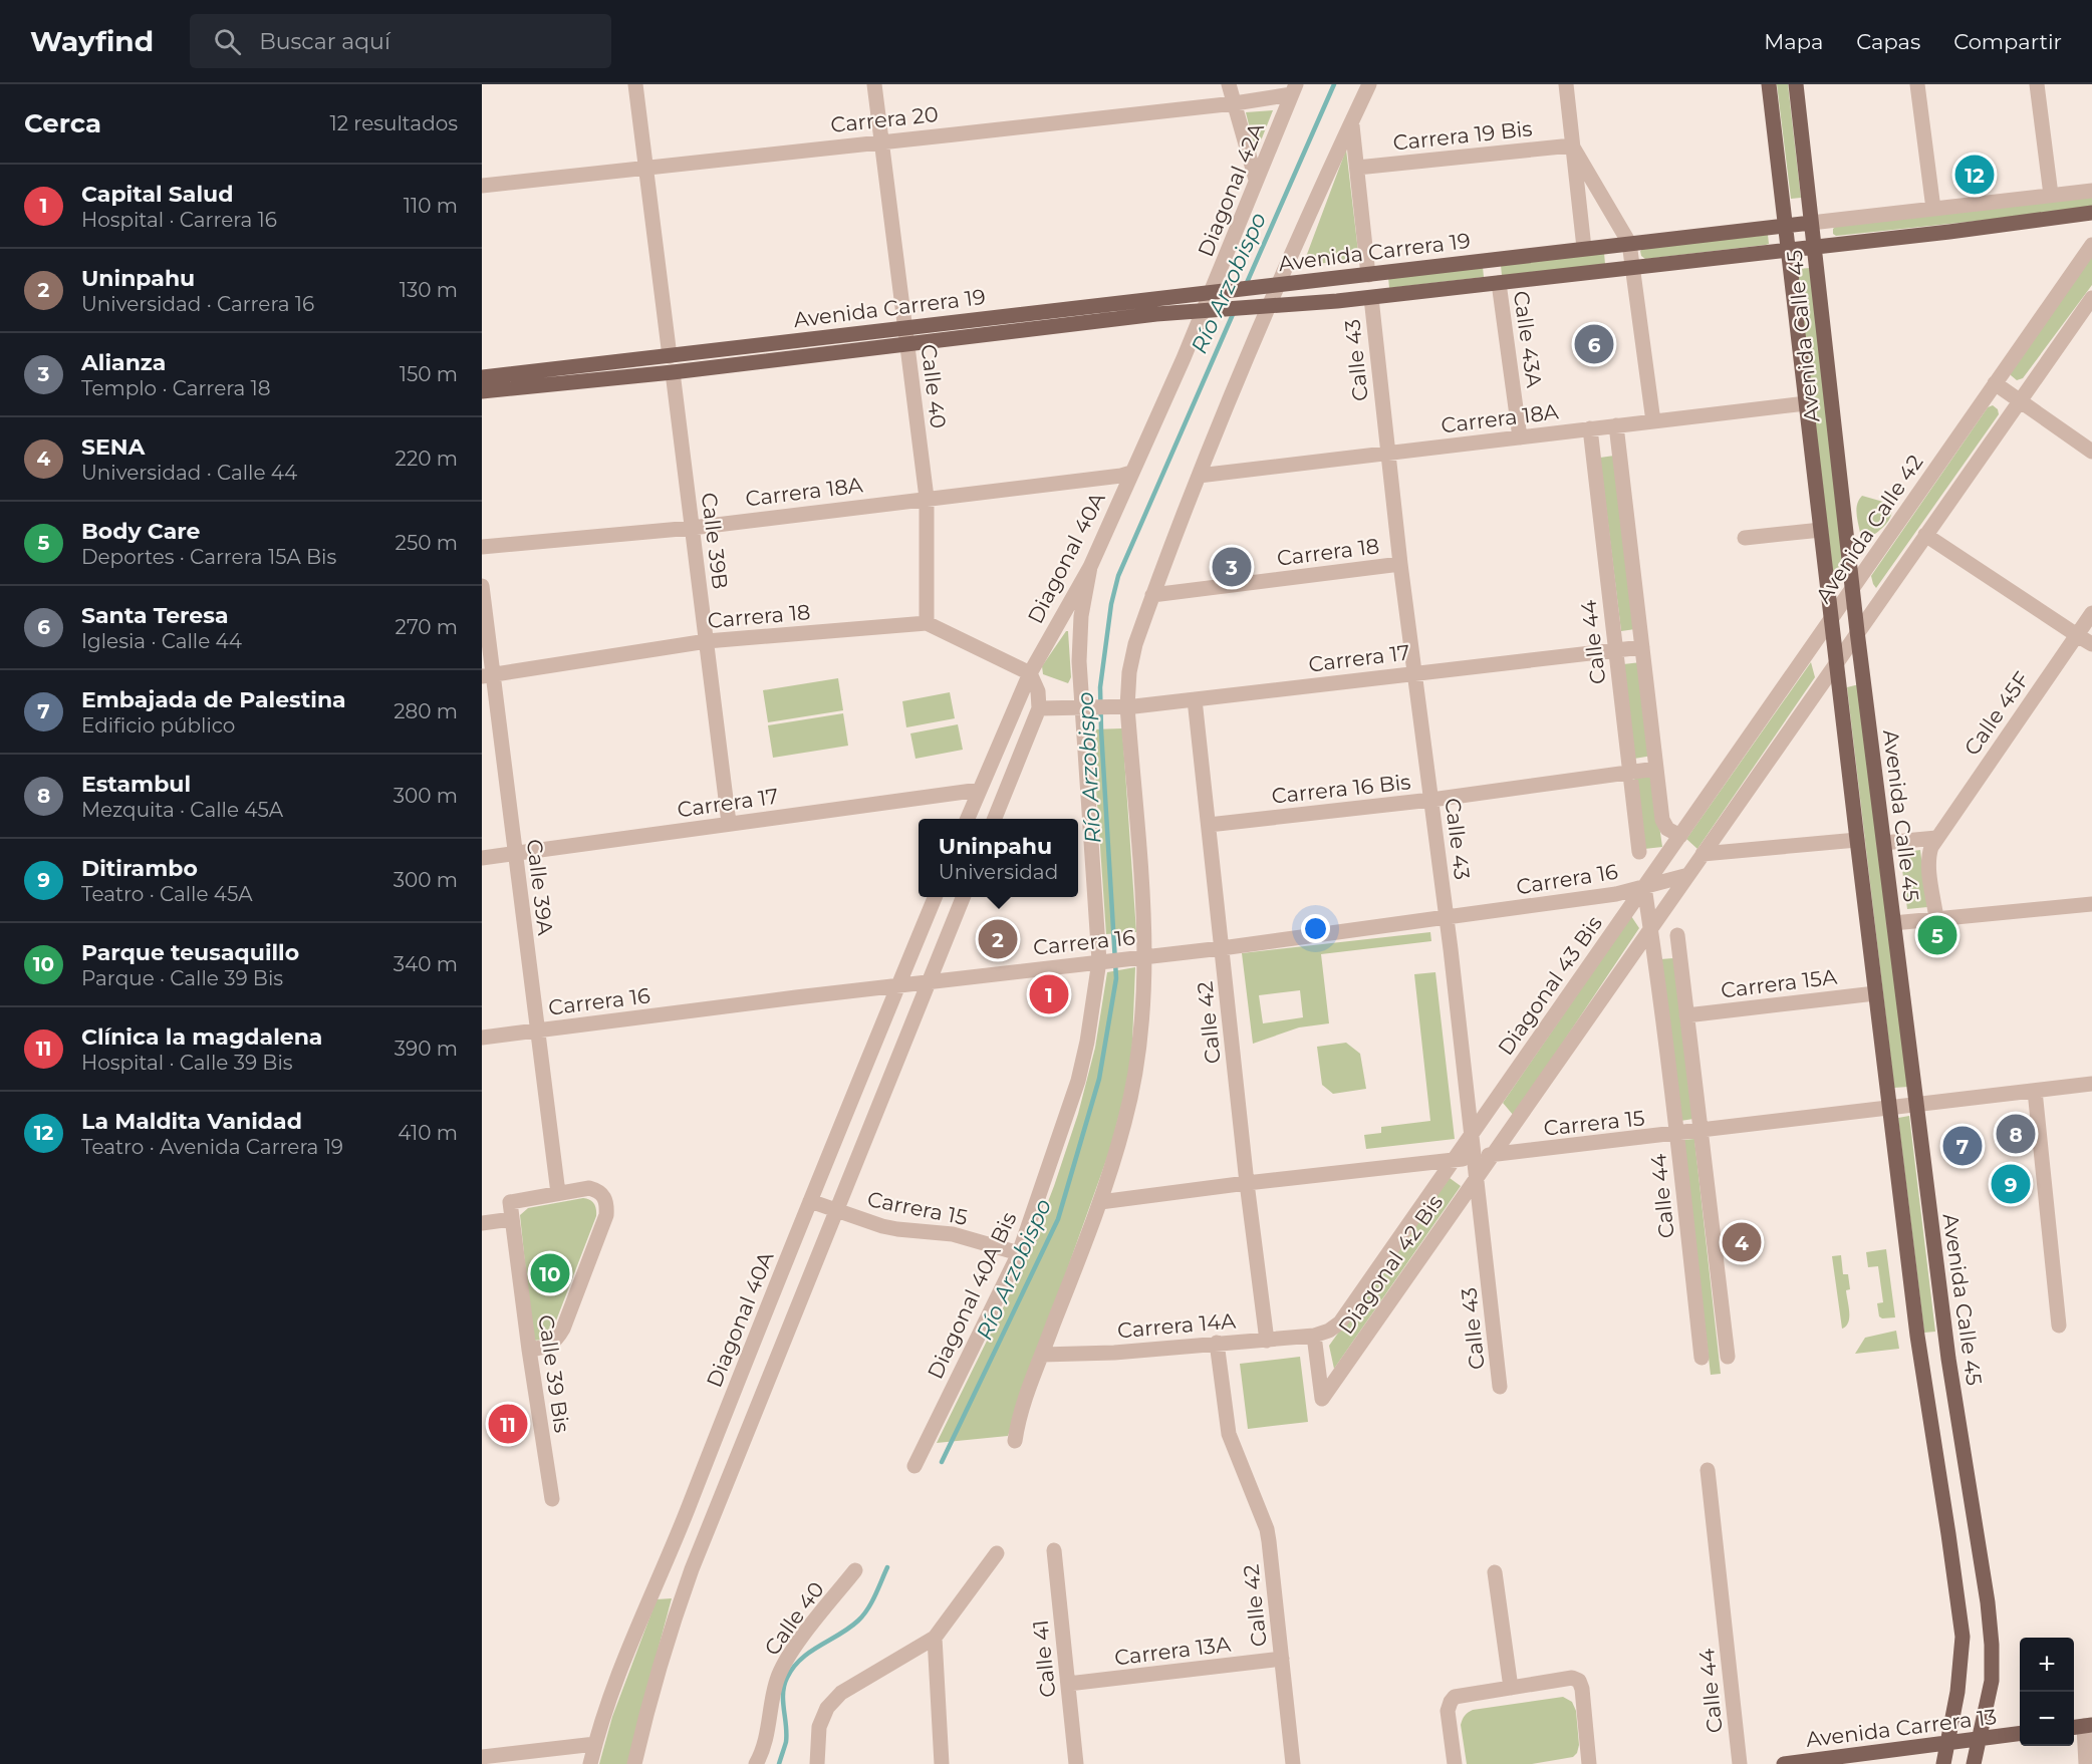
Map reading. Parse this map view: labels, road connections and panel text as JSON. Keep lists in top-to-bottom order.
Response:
{
  "streets": {
    "main road": ["Avenida Carrera 19", "Avenida Calle 45", "Avenida Carrera 13"],
    "street": [
      "Carrera 20",
      "Carrera 19 Bis",
      "Diagonal 42A",
      "Calle 43A",
      "Calle 43",
      "Calle 40",
      "Carrera 18A",
      "Avenida Calle 42",
      "Calle 39B",
      "Carrera 18",
      "Diagonal 40A",
      "Calle 44",
      "Carrera 17",
      "Calle 45F",
      "Carrera 16 Bis",
      "Carrera 16",
      "Calle 39A",
      "Carrera 15A",
      "Diagonal 43 Bis",
      "Calle 42",
      "Carrera 15",
      "Diagonal 42 Bis",
      "Diagonal 40A Bis",
      "Carrera 14A",
      "Calle 39 Bis",
      "Carrera 13A",
      "Calle 41"
    ]
  },
  "crossings": [
    ["Carrera 20", "Diagonal 42A"],
    ["Carrera 20", "Calle 40"],
    ["Diagonal 42A", "Avenida Carrera 19"],
    ["Diagonal 42A", "Diagonal 40A"],
    ["Avenida Carrera 19", "Avenida Calle 45"],
    ["Avenida Carrera 19", "Calle 43A"],
    ["Avenida Carrera 19", "Calle 43"],
    ["Avenida Carrera 19", "Calle 40"],
    ["Avenida Carrera 19", "Calle 39B"],
    ["Avenida Carrera 19", "Diagonal 40A"],
    ["Avenida Calle 45", "Carrera 18A"],
    ["Avenida Calle 45", "Avenida Calle 42"],
    ["Avenida Calle 45", "Carrera 15A"],
    ["Avenida Calle 45", "Carrera 15"],
    ["Avenida Calle 45", "Avenida Carrera 13"],
    ["Calle 43A", "Carrera 18A"],
    ["Calle 43", "Carrera 18A"],
    ["Calle 43", "Carrera 18"],
    ["Calle 43", "Carrera 17"],
    ["Calle 43", "Carrera 16 Bis"],
    ["Calle 43", "Carrera 16"],
    ["Calle 43", "Diagonal 43 Bis"],
    ["Calle 43", "Carrera 15"],
    ["Calle 43", "Diagonal 42 Bis"],
    ["Calle 40", "Carrera 18A"],
    ["Calle 40", "Carrera 18"],
    ["Carrera 18A", "Calle 39B"],
    ["Carrera 18A", "Diagonal 40A"],
    ["Carrera 18A", "Calle 44"],
    ["Avenida Calle 42", "Diagonal 43 Bis"],
    ["Calle 39B", "Carrera 18"],
    ["Calle 39B", "Carrera 17"],
    ["Carrera 18", "Calle 39A"],
    ["Diagonal 40A", "Carrera 17"],
    ["Diagonal 40A", "Carrera 16"],
    ["Diagonal 40A", "Carrera 15"],
    ["Diagonal 40A", "Diagonal 40A Bis"],
    ["Calle 44", "Carrera 17"],
    ["Calle 44", "Carrera 16 Bis"],
    ["Calle 44", "Carrera 16"],
    ["Calle 44", "Diagonal 43 Bis"],
    ["Calle 44", "Carrera 15"],
    ["Carrera 17", "Calle 39A"],
    ["Carrera 17", "Calle 42"],
    ["Carrera 17", "Diagonal 40A Bis"],
    ["Carrera 16 Bis", "Calle 42"],
    ["Carrera 16", "Calle 39A"],
    ["Carrera 16", "Diagonal 43 Bis"],
    ["Carrera 16", "Calle 42"],
    ["Carrera 16", "Diagonal 40A Bis"],
    ["Diagonal 43 Bis", "Carrera 15"],
    ["Diagonal 43 Bis", "Diagonal 42 Bis"],
    ["Calle 42", "Carrera 15"],
    ["Calle 42", "Carrera 14A"],
    ["Calle 42", "Carrera 13A"],
    ["Carrera 15", "Diagonal 42 Bis"],
    ["Carrera 15", "Diagonal 40A Bis"],
    ["Diagonal 42 Bis", "Carrera 14A"],
    ["Carrera 13A", "Calle 41"]
  ],
  "water": ["Río Arzobispo"],
  "page": {
    "header": "Wayfind",
    "search": "Buscar aquí",
    "nav": ["Mapa", "Capas", "Compartir"],
    "heading": ["Cerca", "12 resultados"],
    "pins": [
      "12",
      "6",
      "3",
      "5",
      "2",
      "1",
      "8",
      "7",
      "9",
      "4",
      "10",
      "11"
    ],
    "list": [
      {
        "mark": "1",
        "name": "Capital Salud",
        "note": "Hospital · Carrera 16",
        "value": "110 m"
      },
      {
        "mark": "2",
        "name": "Uninpahu",
        "note": "Universidad · Carrera 16",
        "value": "130 m"
      },
      {
        "mark": "3",
        "name": "Alianza",
        "note": "Templo · Carrera 18",
        "value": "150 m"
      },
      {
        "mark": "4",
        "name": "SENA",
        "note": "Universidad · Calle 44",
        "value": "220 m"
      },
      {
        "mark": "5",
        "name": "Body Care",
        "note": "Deportes · Carrera 15A Bis",
        "value": "250 m"
      },
      {
        "mark": "6",
        "name": "Santa Teresa",
        "note": "Iglesia · Calle 44",
        "value": "270 m"
      },
      {
        "mark": "7",
        "name": "Embajada de Palestina",
        "note": "Edificio público",
        "value": "280 m"
      },
      {
        "mark": "8",
        "name": "Estambul",
        "note": "Mezquita · Calle 45A",
        "value": "300 m"
      },
      {
        "mark": "9",
        "name": "Ditirambo",
        "note": "Teatro · Calle 45A",
        "value": "300 m"
      },
      {
        "mark": "10",
        "name": "Parque teusaquillo",
        "note": "Parque · Calle 39 Bis",
        "value": "340 m"
      },
      {
        "mark": "11",
        "name": "Clínica la magdalena",
        "note": "Hospital · Calle 39 Bis",
        "value": "390 m"
      },
      {
        "mark": "12",
        "name": "La Maldita Vanidad",
        "note": "Teatro · Avenida Carrera 19",
        "value": "410 m"
      }
    ],
    "popup": ["Uninpahu", "Universidad"],
    "map_buttons": ["+", "−"]
  }
}
